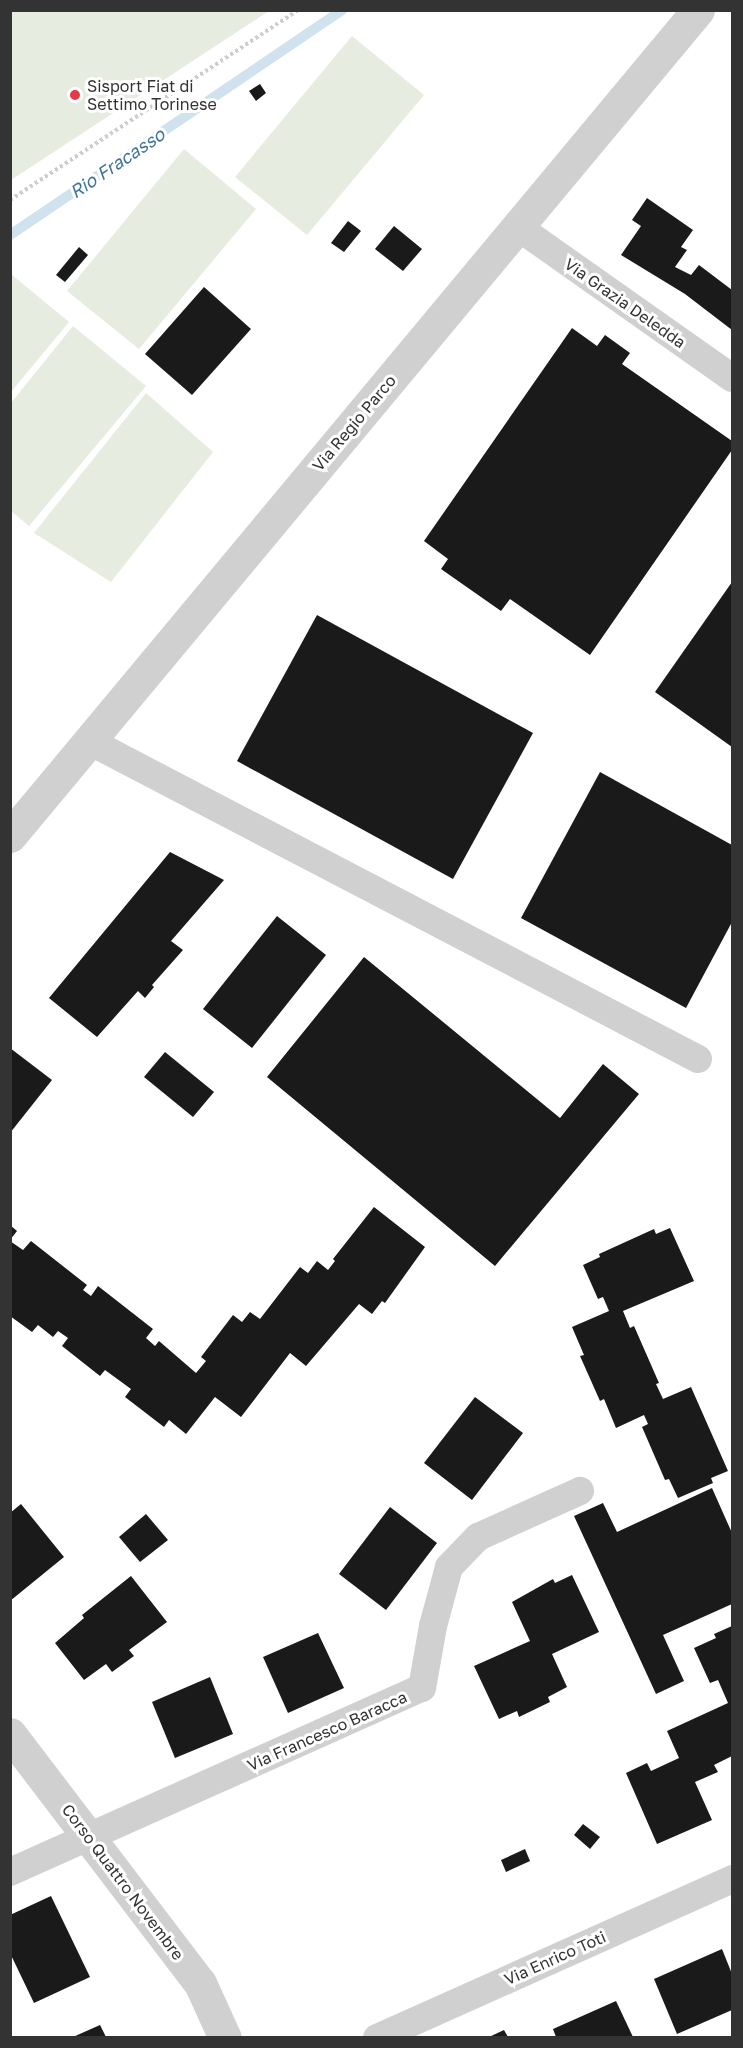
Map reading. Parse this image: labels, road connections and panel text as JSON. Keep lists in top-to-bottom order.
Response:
{
  "streets": {
    "street": [
      "Via Grazia Deledda",
      "Via Regio Parco",
      "Via Francesco Baracca",
      "Corso Quattro Novembre",
      "Via Enrico Toti"
    ]
  },
  "crossings": [
    ["Via Grazia Deledda", "Via Regio Parco"],
    ["Via Francesco Baracca", "Corso Quattro Novembre"]
  ],
  "water": ["Rio Fracasso"],
  "places": ["Sisport Fiat di Settimo Torinese"]
}
